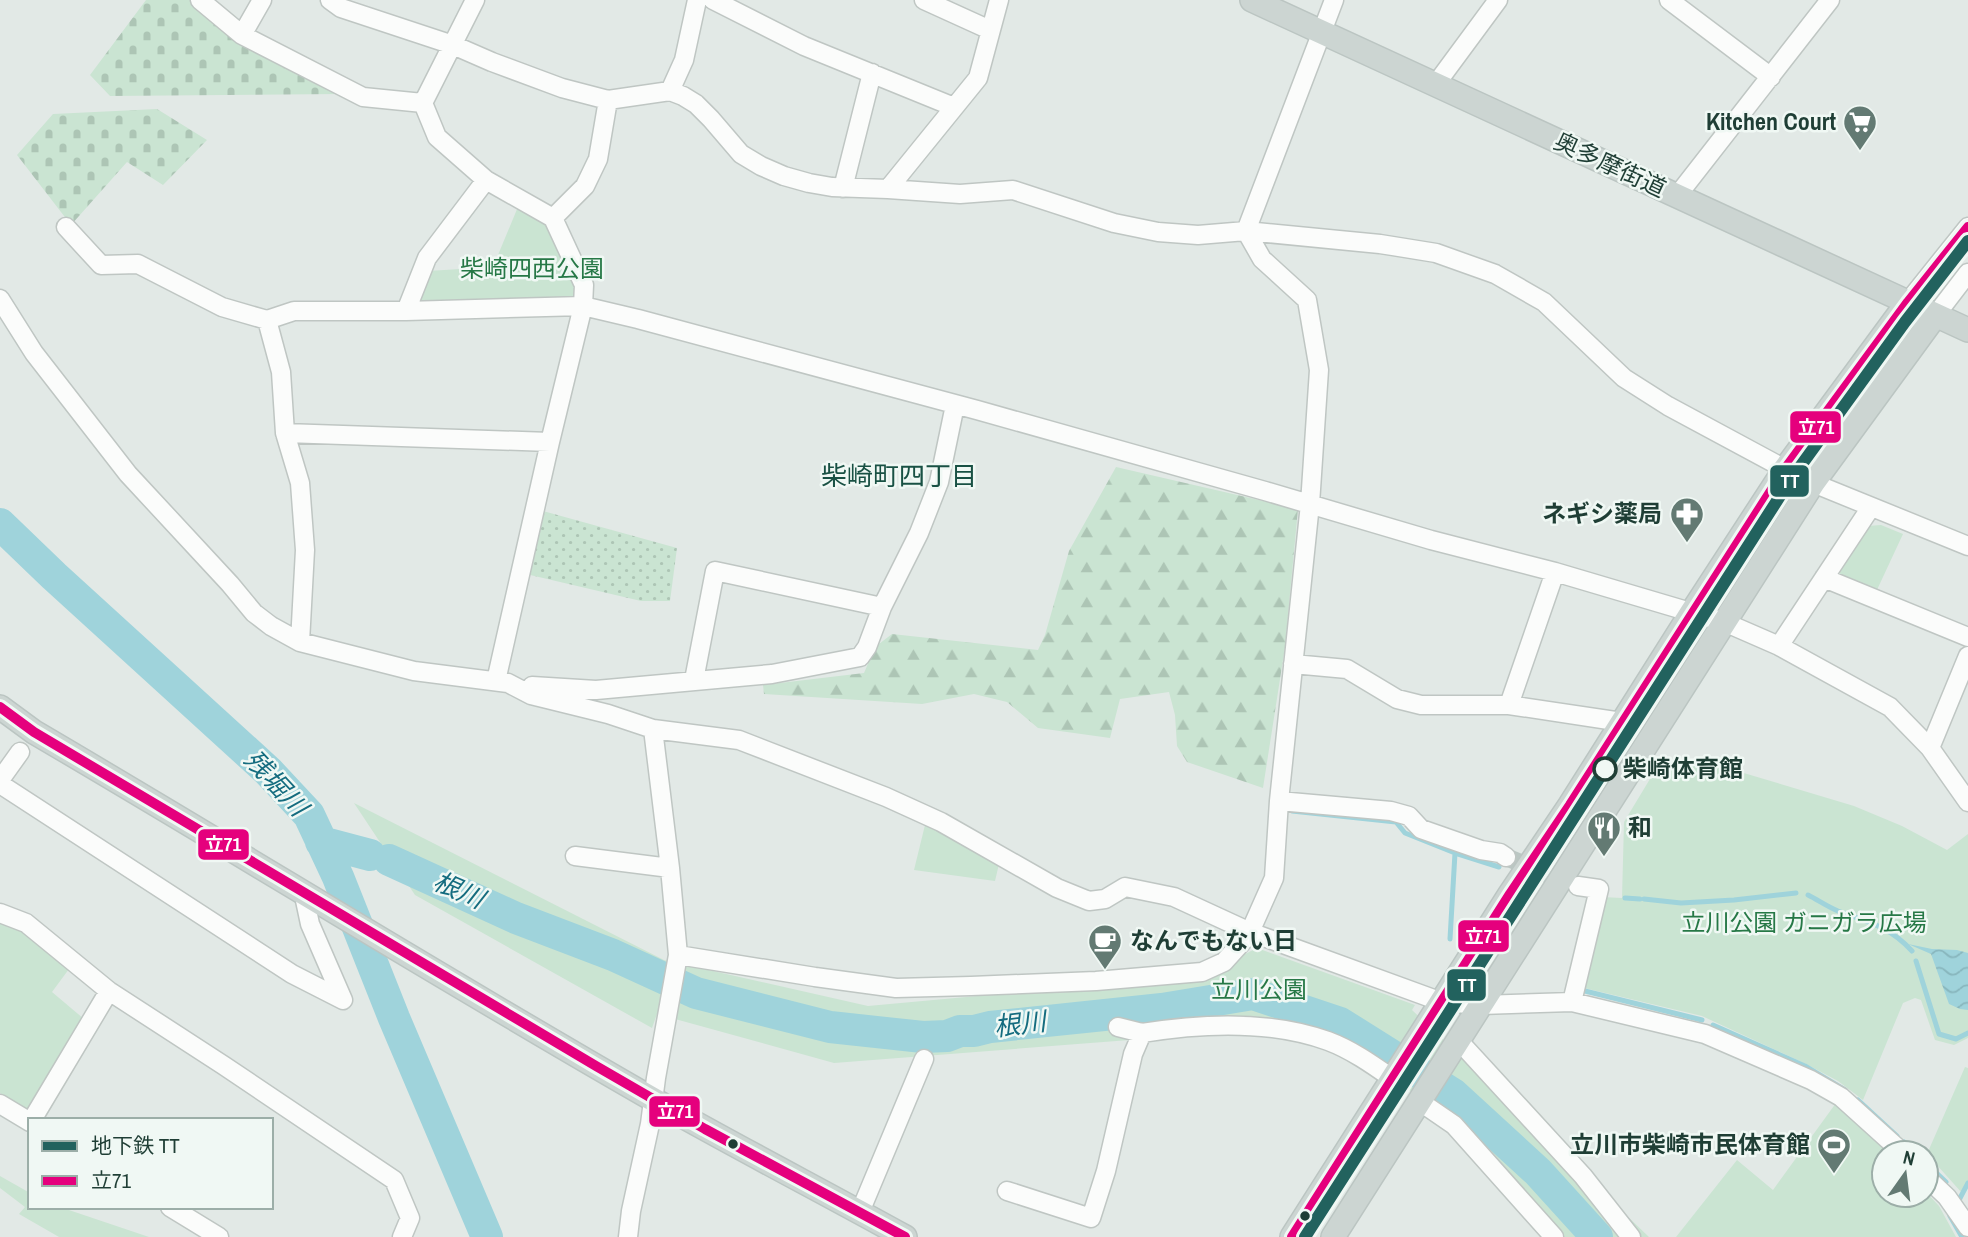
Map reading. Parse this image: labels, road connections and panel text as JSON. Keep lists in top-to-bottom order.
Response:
{
  "streets": {
    "main road": ["奥多摩街道"]
  },
  "districts": ["柴崎町四丁目"],
  "water": ["残堀川", "根川"],
  "parks": ["柴崎四西公園", "立川公園 ガニガラ広場", "立川公園"],
  "places": {
    "supermarket": ["Kitchen Court"],
    "pharmacy": ["ネギシ薬局"],
    "other": ["柴崎体育館"],
    "restaurant": ["和"],
    "cafe": ["なんでもない日"],
    "sports": ["立川市柴崎市民体育館"]
  },
  "lines": ["transit line 立71", "metro line TT"],
  "legend": ["地下鉄 TT", "立71"],
  "north": "top"
}
